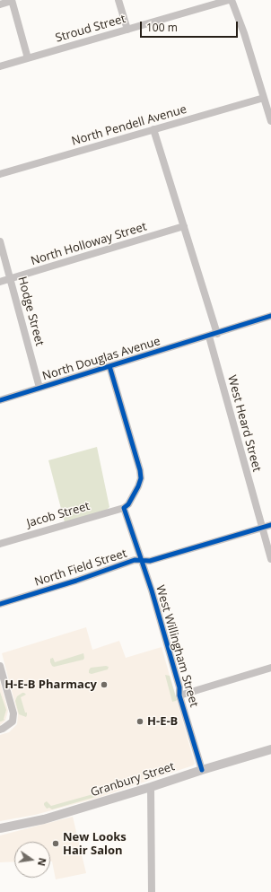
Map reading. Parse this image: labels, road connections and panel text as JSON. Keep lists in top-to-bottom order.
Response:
{
  "streets": {
    "street": [
      "Stroud Street",
      "North Pendell Avenue",
      "North Holloway Street",
      "Hodge Street",
      "North Douglas Avenue",
      "West Heard Street",
      "Jacob Street",
      "North Field Street",
      "West Willingham Street",
      "Granbury Street"
    ]
  },
  "crossings": [
    ["North Holloway Street", "Hodge Street"],
    ["Hodge Street", "North Douglas Avenue"],
    ["North Douglas Avenue", "West Heard Street"],
    ["West Heard Street", "North Field Street"],
    ["Jacob Street", "West Willingham Street"],
    ["North Field Street", "West Willingham Street"],
    ["West Willingham Street", "Granbury Street"]
  ],
  "places": ["H-E-B Pharmacy", "H-E-B", "New Looks Hair Salon"],
  "scale_bar": "100 m",
  "north": "right"
}
